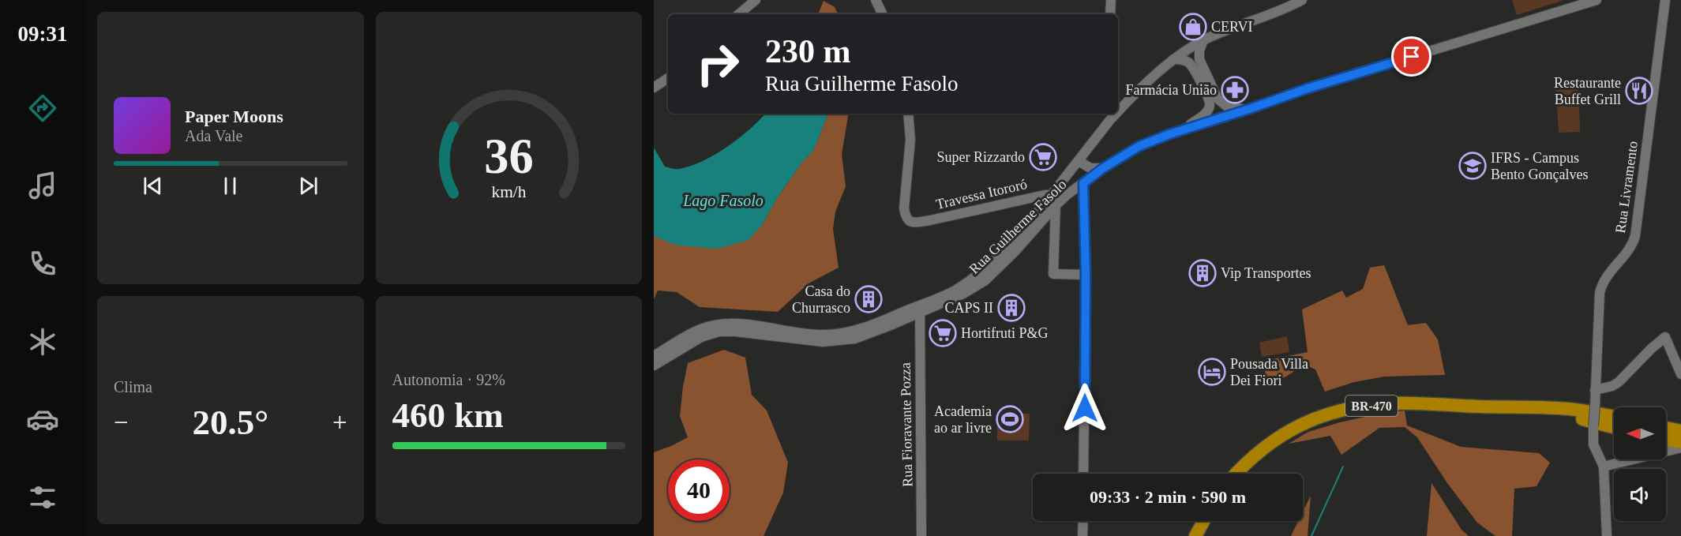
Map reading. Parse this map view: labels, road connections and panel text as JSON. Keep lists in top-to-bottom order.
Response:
{
  "streets": {
    "highway": ["BR-470"],
    "main road": [
      "Rua Livramento",
      "Travessa Itororó",
      "Rua Guilherme Fasolo",
      "Rua Fioravante Pozza"
    ]
  },
  "crossings": [
    ["Travessa Itororó", "Rua Guilherme Fasolo"],
    ["Rua Guilherme Fasolo", "Rua Fioravante Pozza"]
  ],
  "water": ["Lago Fasolo"],
  "places": {
    "shop": ["CERVI"],
    "pharmacy": ["Farmácia União"],
    "restaurant": ["Restaurante Buffet Grill"],
    "supermarket": ["Super Rizzardo", "Hortifruti P&G"],
    "school or university": ["IFRS - Campus Bento Gonçalves"],
    "building": ["Vip Transportes", "Casa do Churrasco", "CAPS II"],
    "hotel": ["Pousada Villa Dei Fiori"],
    "sports": ["Academia ao ar livre"]
  },
  "north": "left",
  "page": {
    "tabs": "09:31",
    "turn": ["230 m", "Rua Guilherme Fasolo"],
    "song": ["Paper Moons", "Ada Vale"],
    "tile": [
      "Clima",
      ["Autonomia · 92%", "460 km"]
    ],
    "heat": ["−", "20.5°", "+"],
    "limit": "40",
    "trip": "09:33 · 2 min · 590 m",
    "gauge": ["36", "km/h"]
  }
}
